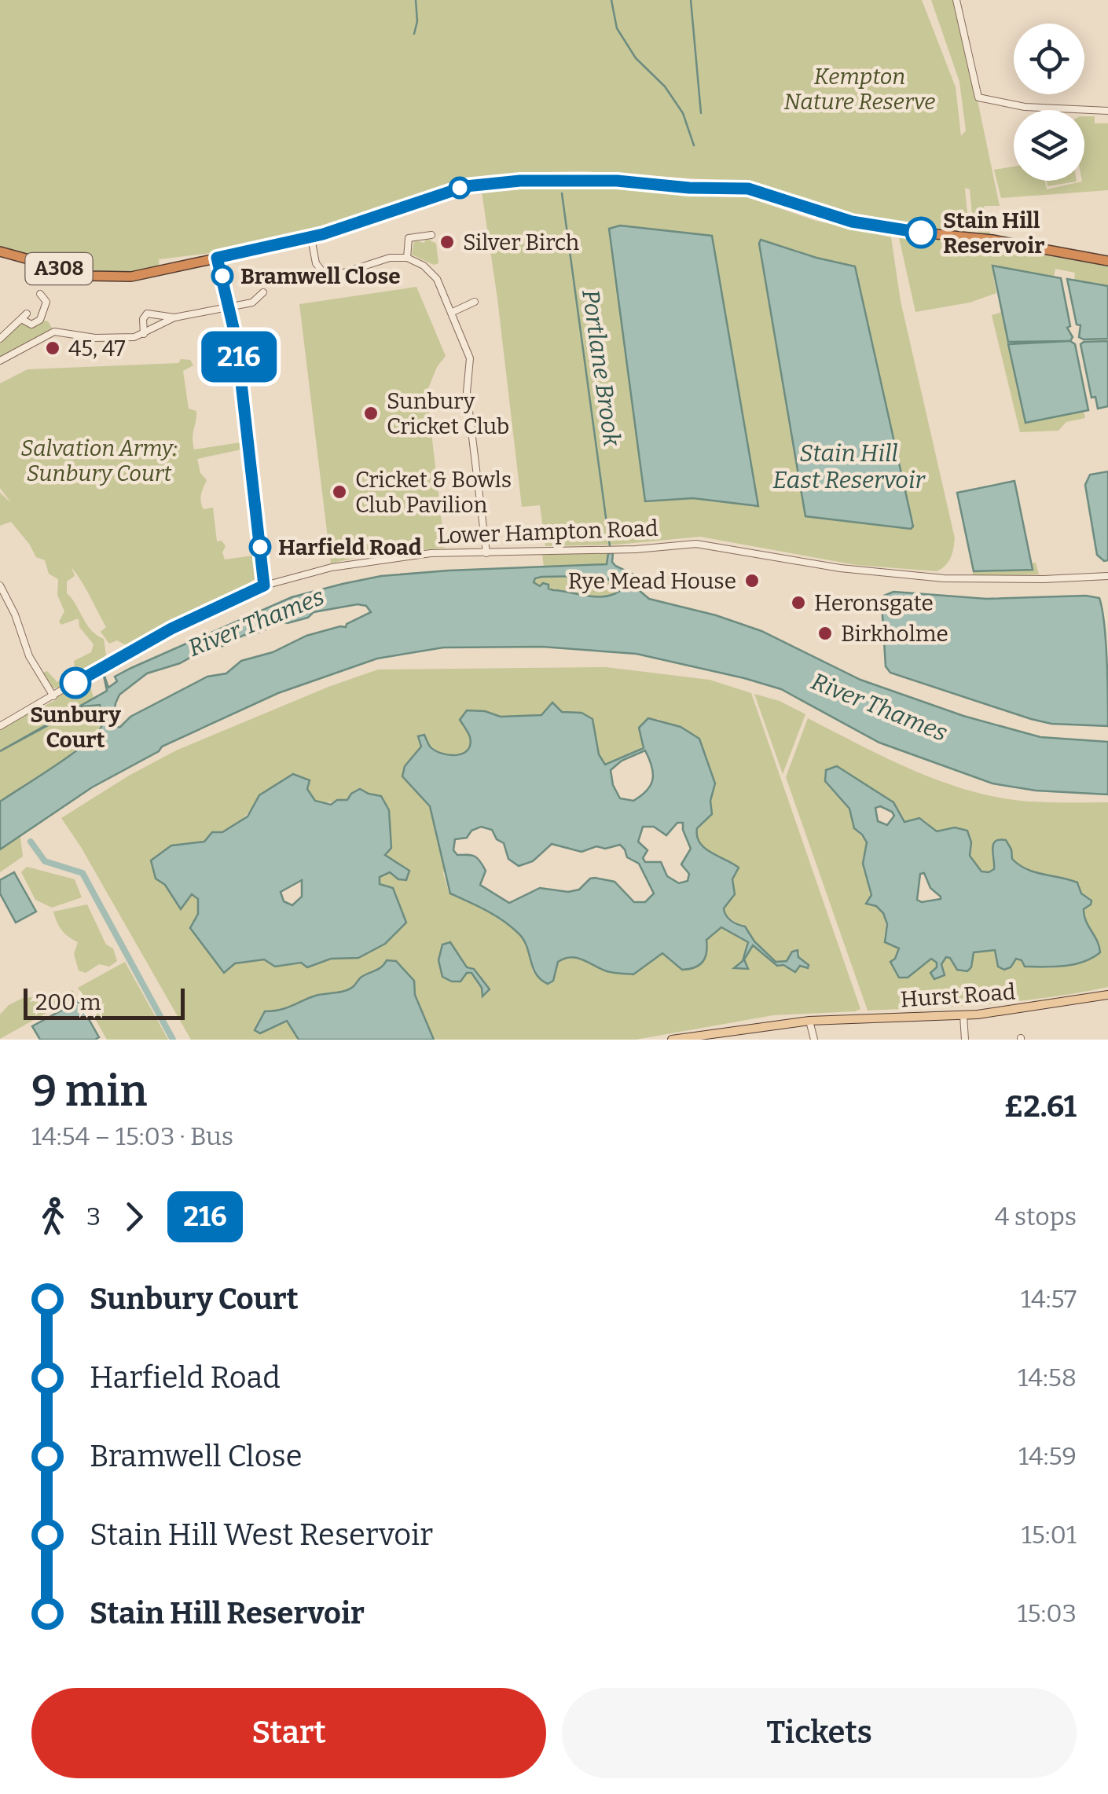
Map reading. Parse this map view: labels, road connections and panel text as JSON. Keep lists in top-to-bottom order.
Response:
{
  "streets": {
    "highway": ["A308"],
    "main road": ["Hurst Road"],
    "street": ["Lower Hampton Road"]
  },
  "water": ["Portlane Brook", "Stain Hill East Reservoir", "River Thames"],
  "parks": ["Kempton Nature Reserve", "Salvation Army: Sunbury Court"],
  "places": [
    "Stain Hill Reservoir",
    "Silver Birch",
    "Bramwell Close",
    "45, 47",
    "Sunbury Cricket Club",
    "Cricket & Bowls Club Pavilion",
    "Harfield Road",
    "Rye Mead House",
    "Heronsgate",
    "Birkholme",
    "Sunbury Court"
  ],
  "lines": ["bus line 216"],
  "scale_bar": "200 m",
  "page": {
    "on_map": "216",
    "scale": "200 m",
    "heading": ["9 min", "14:54 – 15:03 · Bus", "£2.61"],
    "legs": ["3", "216", "4 stops"],
    "list": [
      {
        "name": "Sunbury Court",
        "value": "14:57"
      },
      {
        "name": "Harfield Road",
        "value": "14:58"
      },
      {
        "name": "Bramwell Close",
        "value": "14:59"
      },
      {
        "name": "Stain Hill West Reservoir",
        "value": "15:01"
      },
      {
        "name": "Stain Hill Reservoir",
        "value": "15:03"
      }
    ],
    "buttons": ["Start", "Tickets"]
  }
}
